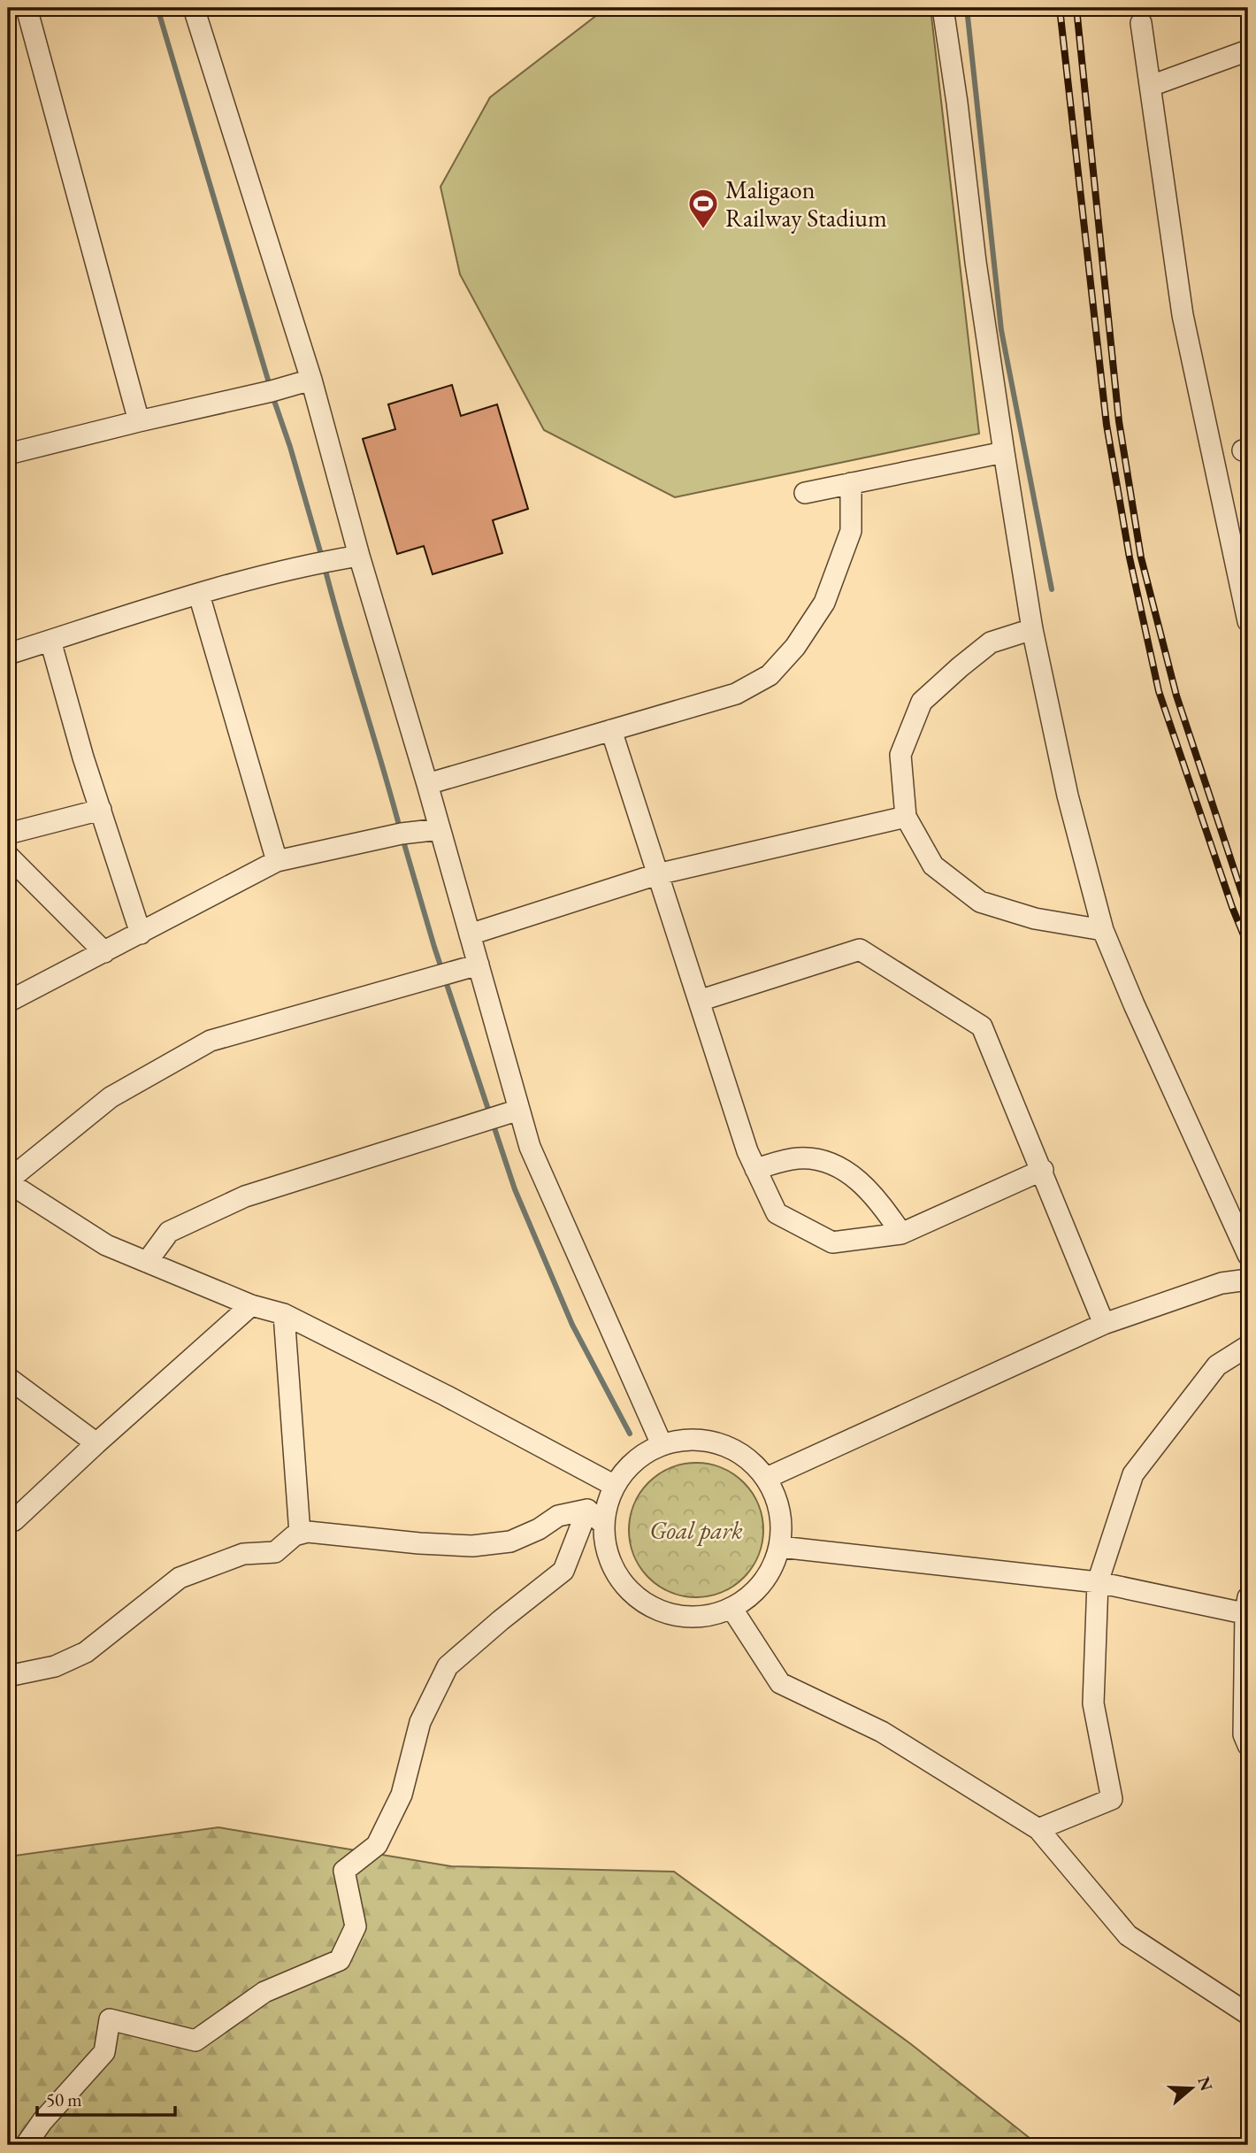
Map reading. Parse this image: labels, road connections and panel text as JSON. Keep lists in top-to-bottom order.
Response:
{
  "parks": ["Goal park"],
  "places": {
    "sports": ["Maligaon Railway Stadium"]
  },
  "scale_bar": "50 m",
  "north": "right"
}
